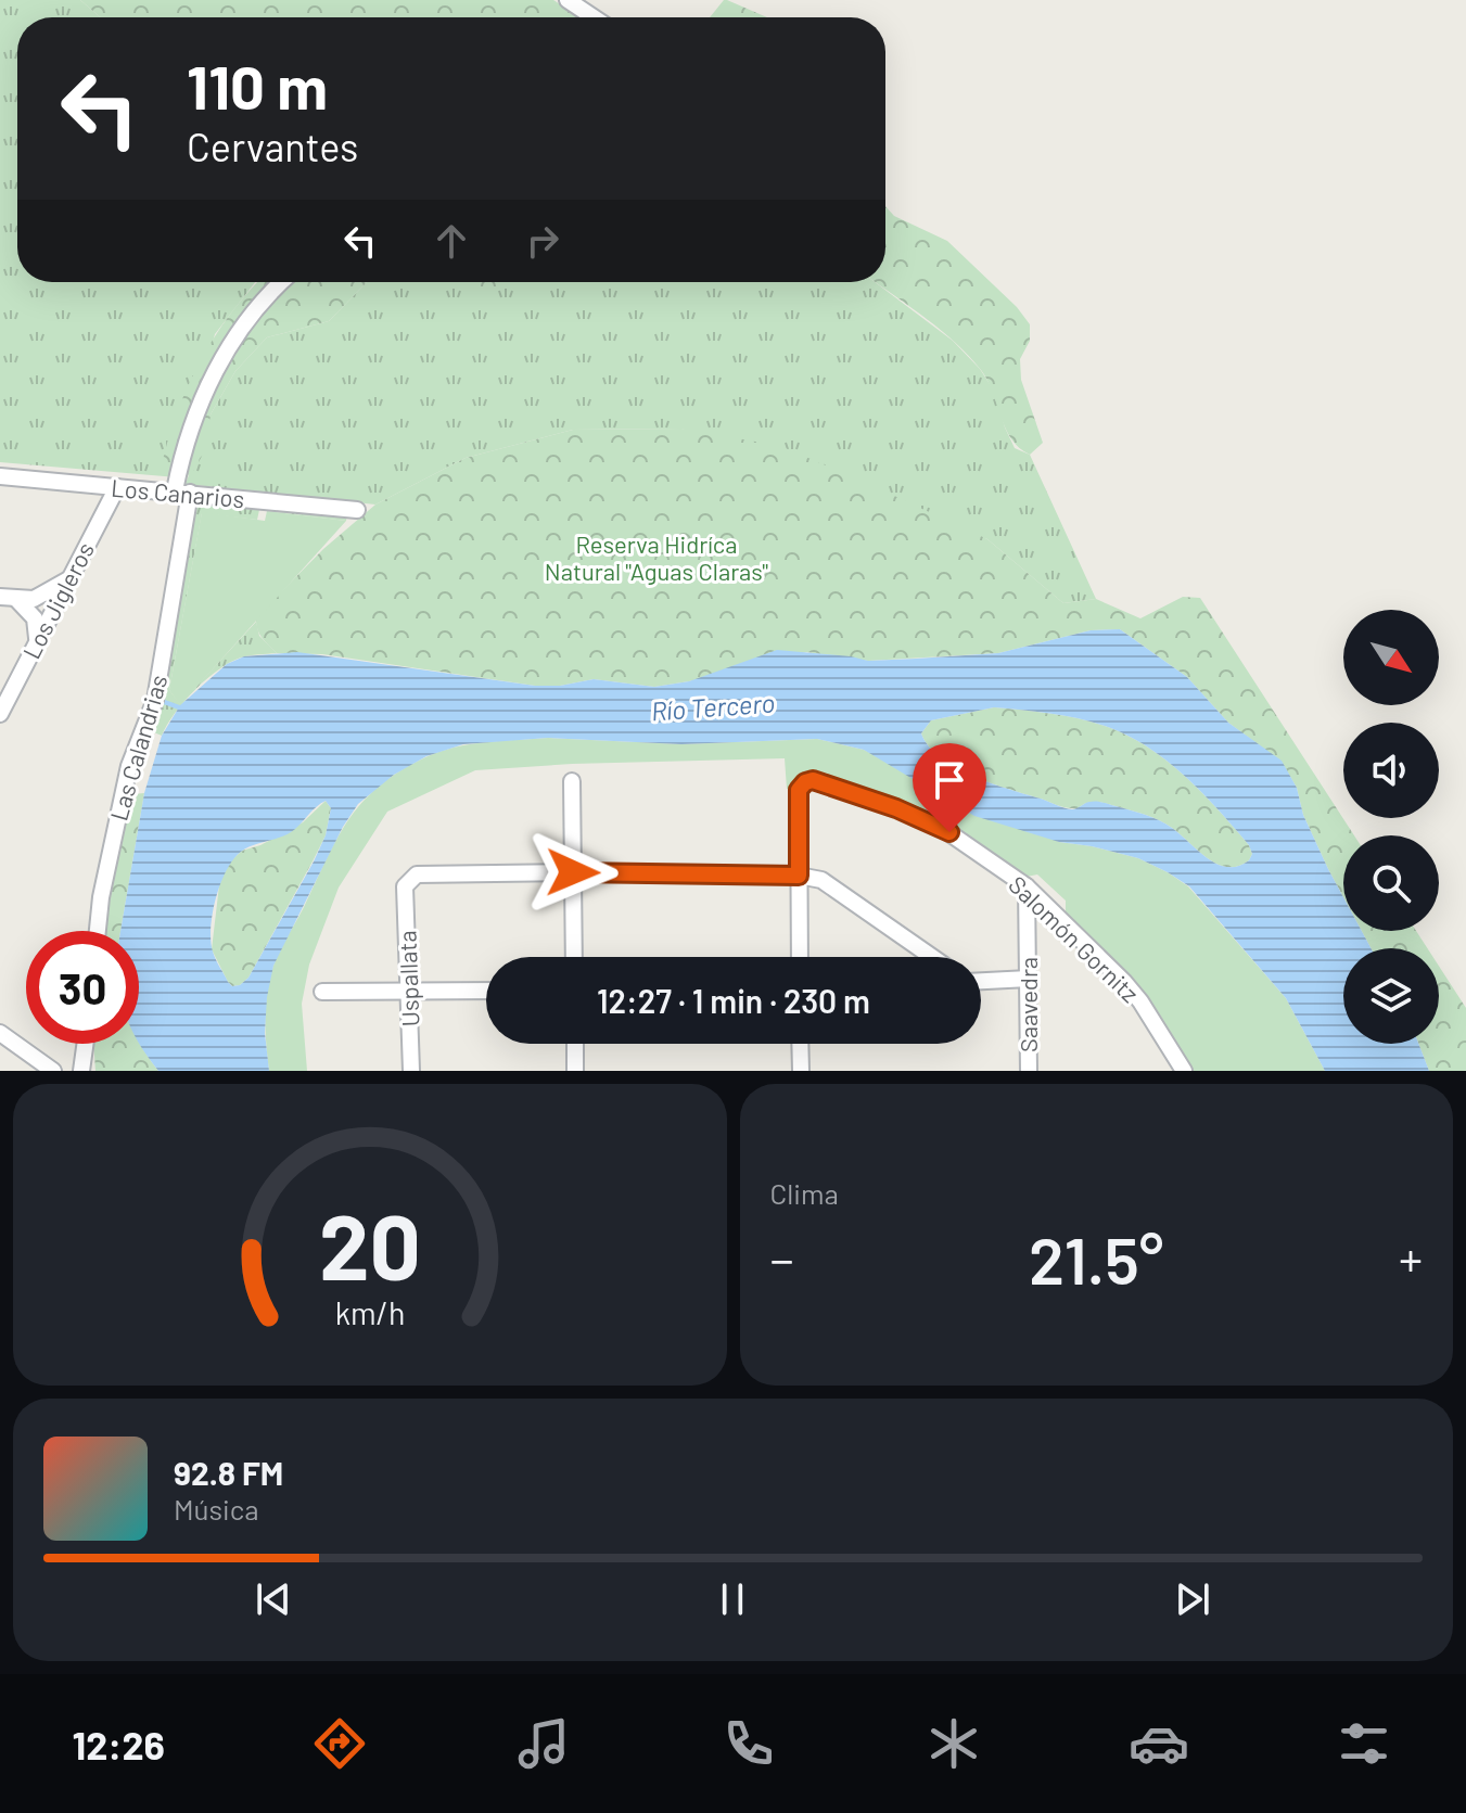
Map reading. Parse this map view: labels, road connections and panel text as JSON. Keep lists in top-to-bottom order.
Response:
{
  "streets": {
    "street": [
      "Los Canarios",
      "Los Jigleros",
      "Las Calandrias",
      "Salomón Gornitz",
      "Uspallata",
      "Saavedra"
    ]
  },
  "crossings": [
    ["Los Canarios", "Los Jigleros"],
    ["Los Canarios", "Las Calandrias"],
    ["Salomón Gornitz", "Saavedra"]
  ],
  "water": ["Río Tercero"],
  "parks": ["Reserva Hidríca Natural \"Aguas Claras\""],
  "north": "bottom right",
  "page": {
    "turn": ["110 m", "Cervantes"],
    "limit": "30",
    "trip": "12:27 · 1 min · 230 m",
    "tile": "Clima",
    "heat": ["−", "21.5°", "+"],
    "song": ["92.8 FM", "Música"],
    "tabs": "12:26",
    "gauge": ["20", "km/h"]
  }
}
